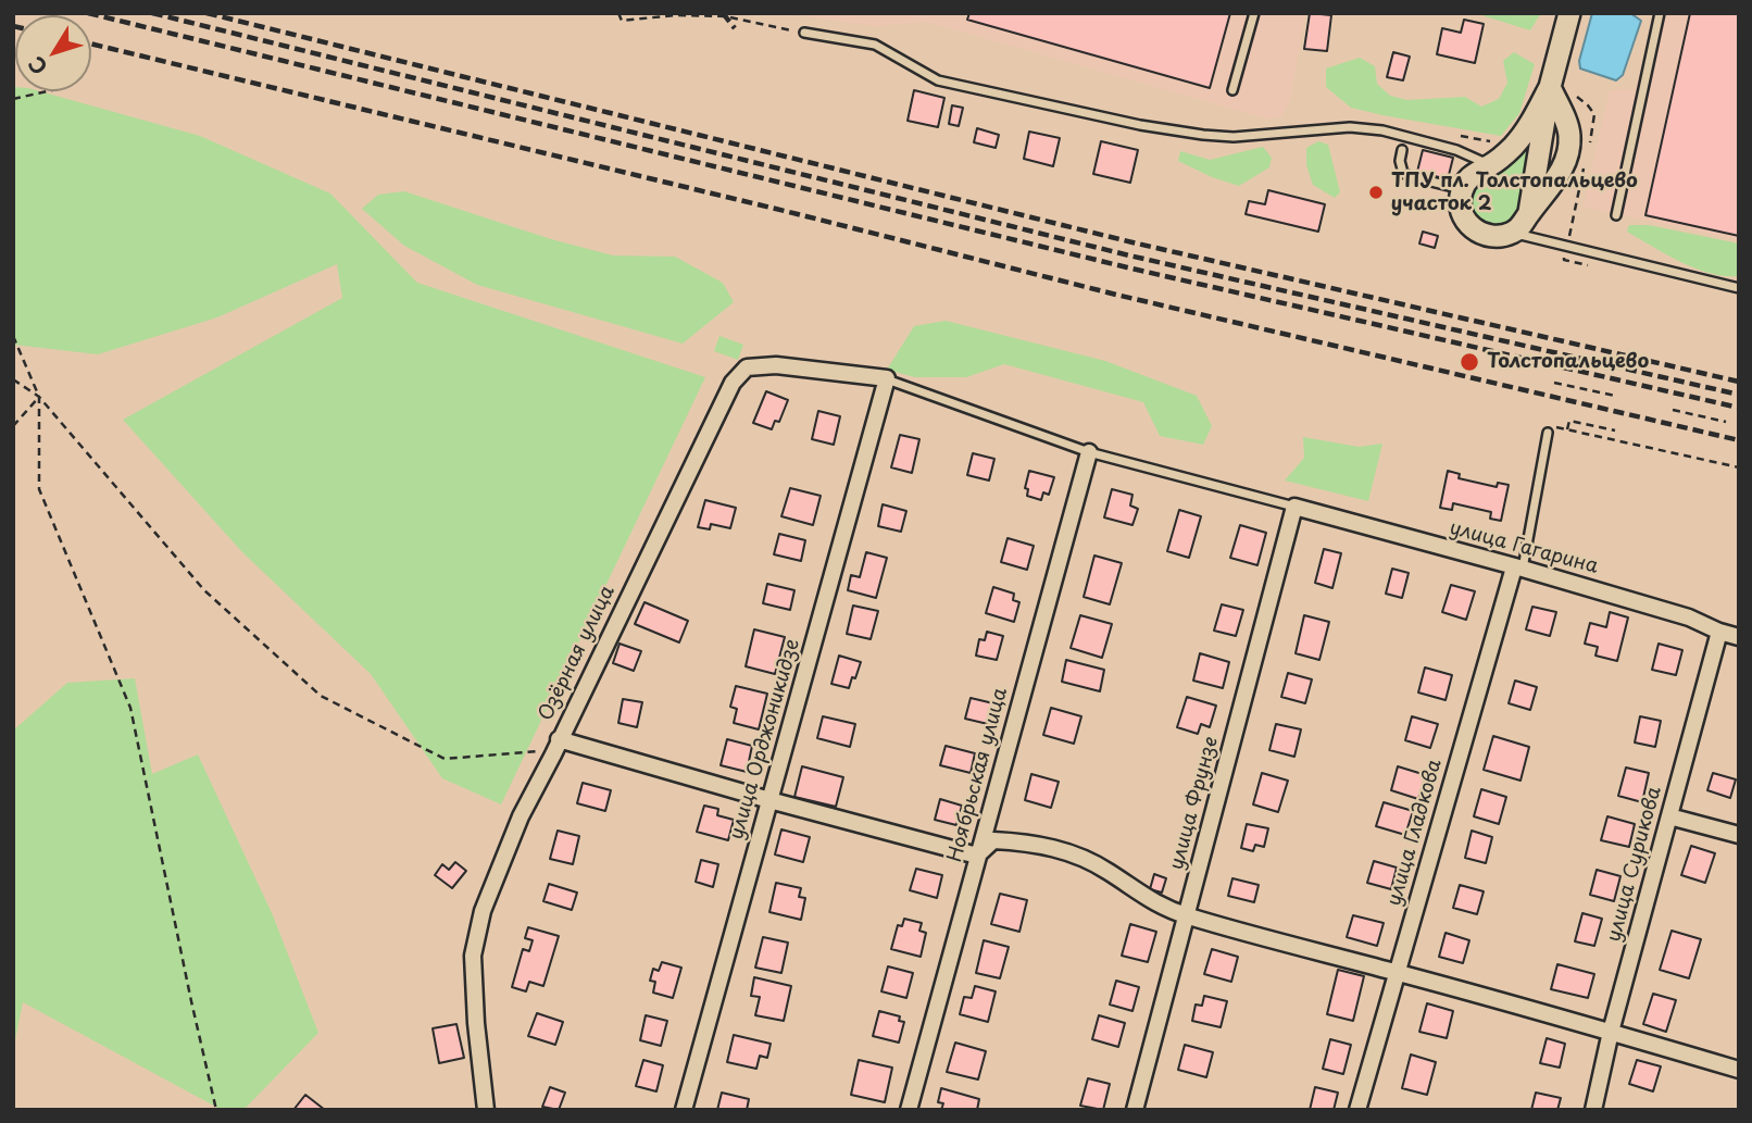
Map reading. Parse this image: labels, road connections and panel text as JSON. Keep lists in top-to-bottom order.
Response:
{
  "streets": {
    "street": [
      "улица Гагарина",
      "Озёрная улица",
      "улица Орджоникидзе",
      "Ноябрьская улица",
      "улица Фрунзе",
      "улица Гладкова",
      "улица Сурикова"
    ]
  },
  "crossings": [
    ["улица Гагарина", "улица Фрунзе"],
    ["улица Гагарина", "улица Гладкова"],
    ["улица Гагарина", "улица Сурикова"],
    ["Озёрная улица", "улица Орджоникидзе"]
  ],
  "places": ["ТПУ пл. Толстопальцево участок 2", "Толстопальцево"],
  "north": "bottom left"
}
